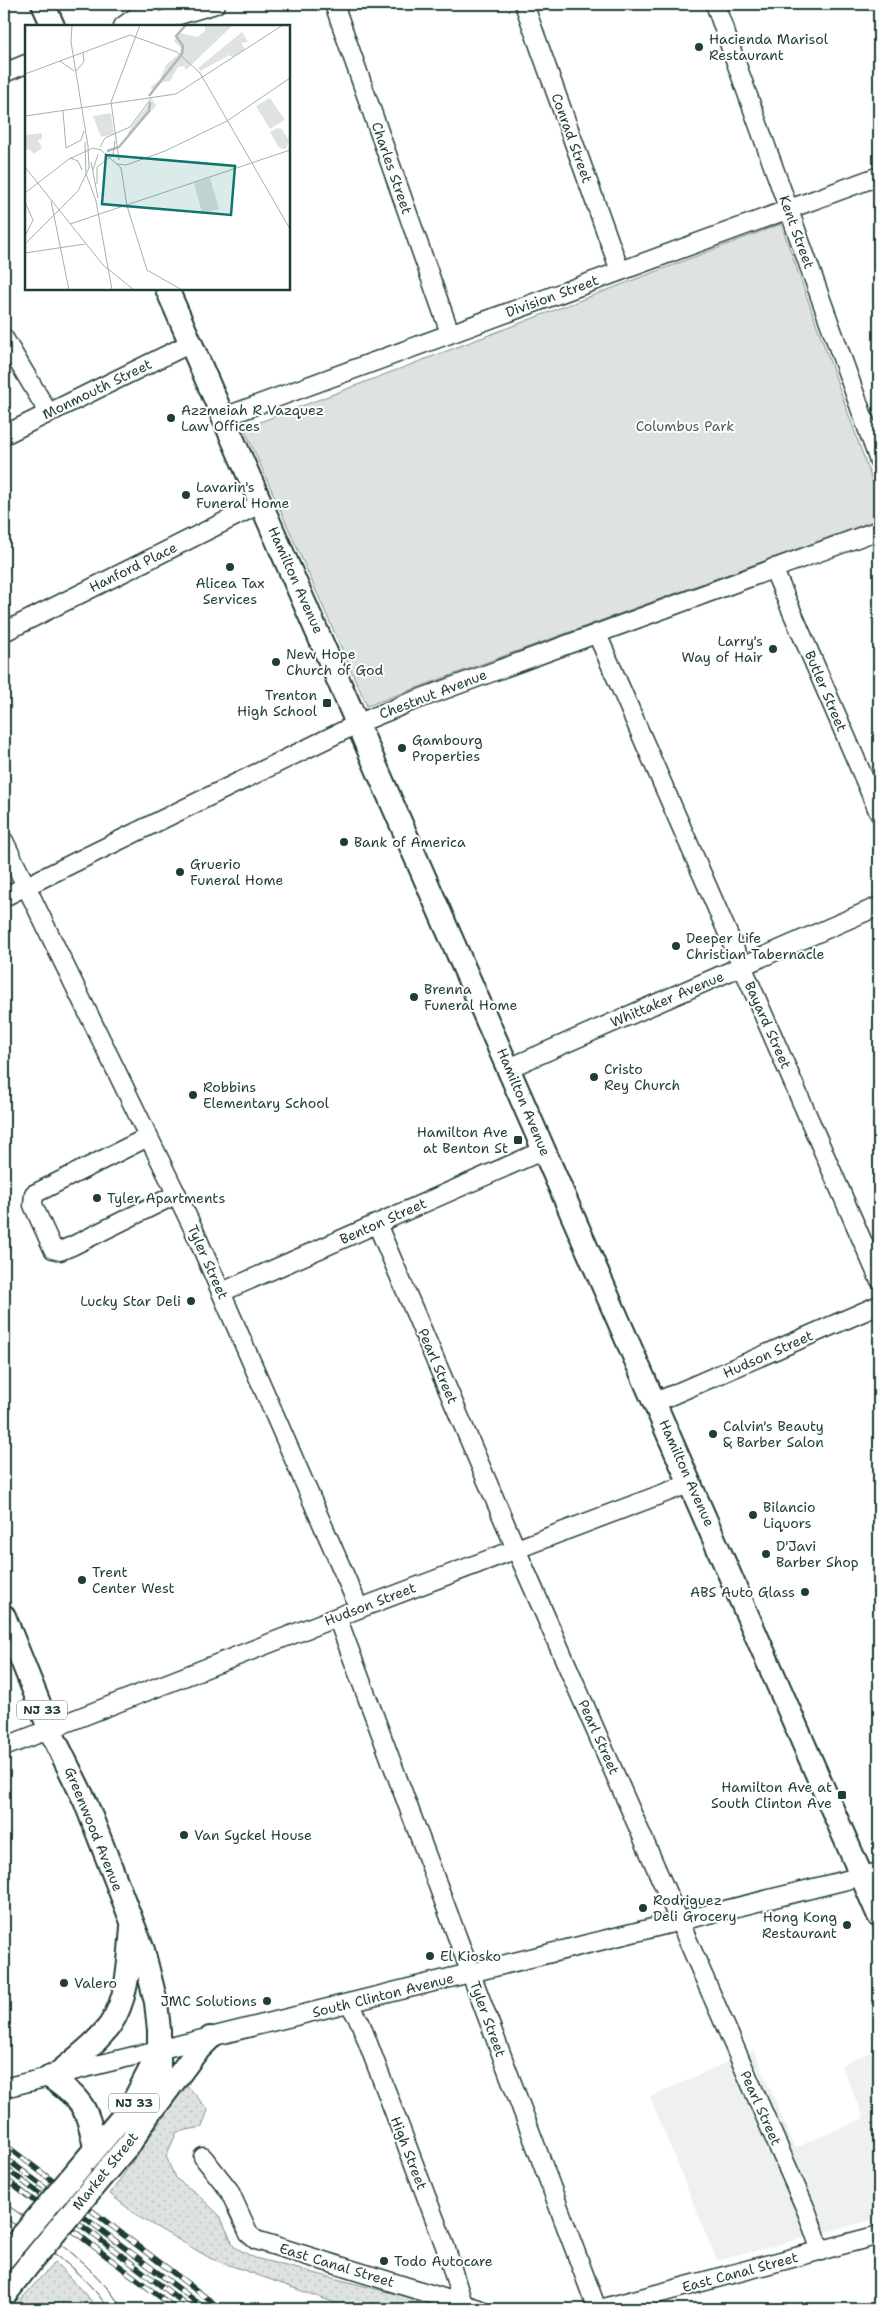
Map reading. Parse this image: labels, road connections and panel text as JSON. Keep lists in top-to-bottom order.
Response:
{
  "streets": {
    "main road": [
      "Hamilton Avenue",
      "NJ 33",
      "Greenwood Avenue",
      "Market Street"
    ],
    "street": [
      "Conrad Street",
      "Charles Street",
      "Kent Street",
      "Division Street",
      "Monmouth Street",
      "Hanford Place",
      "Butler Street",
      "Chestnut Avenue",
      "Whittaker Avenue",
      "Bayard Street",
      "Benton Street",
      "Tyler Street",
      "Hudson Street",
      "Pearl Street",
      "South Clinton Avenue",
      "High Street",
      "East Canal Street"
    ]
  },
  "crossings": [
    ["Conrad Street", "Division Street"],
    ["Charles Street", "Division Street"],
    ["Kent Street", "Division Street"],
    ["Division Street", "Hamilton Avenue"],
    ["Monmouth Street", "Hamilton Avenue"],
    ["Hanford Place", "Hamilton Avenue"],
    ["Hamilton Avenue", "Chestnut Avenue"],
    ["Hamilton Avenue", "Whittaker Avenue"],
    ["Hamilton Avenue", "Benton Street"],
    ["Hamilton Avenue", "Hudson Street"],
    ["Hamilton Avenue", "South Clinton Avenue"],
    ["Butler Street", "Chestnut Avenue"],
    ["Chestnut Avenue", "Bayard Street"],
    ["Chestnut Avenue", "Tyler Street"],
    ["Whittaker Avenue", "Bayard Street"],
    ["Benton Street", "Tyler Street"],
    ["Benton Street", "Pearl Street"],
    ["Tyler Street", "Hudson Street"],
    ["Tyler Street", "South Clinton Avenue"],
    ["Tyler Street", "East Canal Street"],
    ["Hudson Street", "Pearl Street"],
    ["Hudson Street", "Greenwood Avenue"],
    ["Pearl Street", "South Clinton Avenue"],
    ["Pearl Street", "East Canal Street"],
    ["Greenwood Avenue", "South Clinton Avenue"],
    ["Greenwood Avenue", "Market Street"],
    ["South Clinton Avenue", "High Street"],
    ["South Clinton Avenue", "Market Street"],
    ["High Street", "East Canal Street"]
  ],
  "parks": ["Columbus Park"],
  "places": {
    "other": [
      "Hacienda Marisol Restaurant",
      "Azzmeiah R Vazquez Law Offices",
      "Lavarin's Funeral Home",
      "Alicea Tax Services",
      "Larry's Way of Hair",
      "New Hope Church of God",
      "Gambourg Properties",
      "Bank of America",
      "Gruerio Funeral Home",
      "Deeper Life Christian Tabernacle",
      "Brenna Funeral Home",
      "Cristo Rey Church",
      "Robbins Elementary School",
      "Tyler Apartments",
      "Lucky Star Deli",
      "Calvin's Beauty & Barber Salon",
      "Bilancio Liquors",
      "D'Javi Barber Shop",
      "Trent Center West",
      "ABS Auto Glass",
      "Van Syckel House",
      "Rodriguez Deli Grocery",
      "Hong Kong Restaurant",
      "El Kiosko",
      "Valero",
      "JMC Solutions",
      "Todo Autocare"
    ],
    "transit": ["Trenton High School", "Hamilton Ave at Benton St", "Hamilton Ave at South Clinton Ave"]
  }
}
